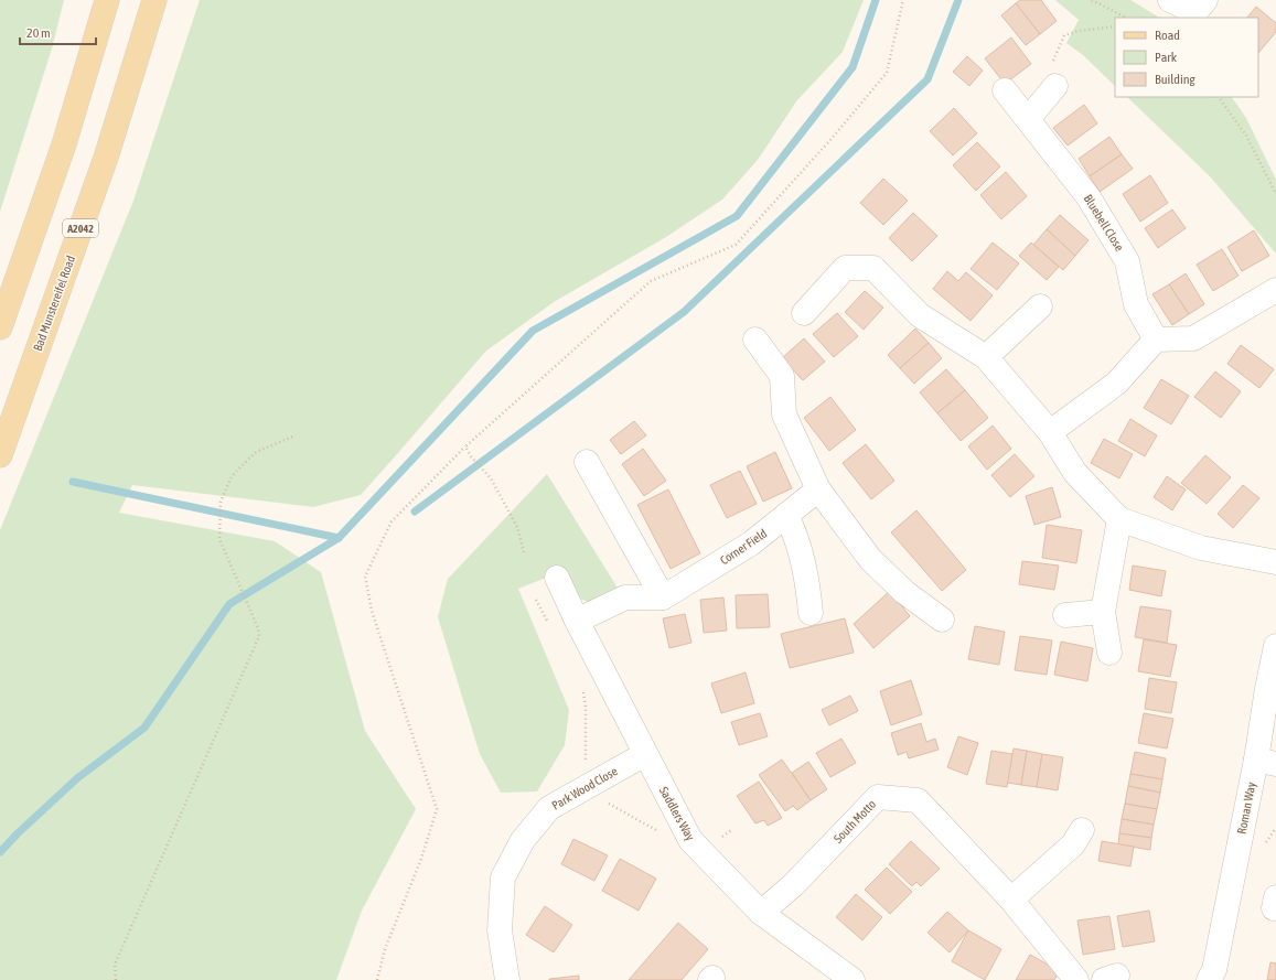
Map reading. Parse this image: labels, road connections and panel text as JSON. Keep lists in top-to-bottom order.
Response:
{
  "streets": {
    "main road": ["A2042", "Bad Munstereifel Road"],
    "street": [
      "Bluebell Close",
      "Corner Field",
      "Park Wood Close",
      "Roman Way",
      "Saddlers Way",
      "South Motto"
    ]
  },
  "crossings": [
    ["Park Wood Close", "Saddlers Way"],
    ["Saddlers Way", "South Motto"]
  ],
  "legend": ["Road", "Park", "Building"],
  "scale_bar": "20 m"
}
